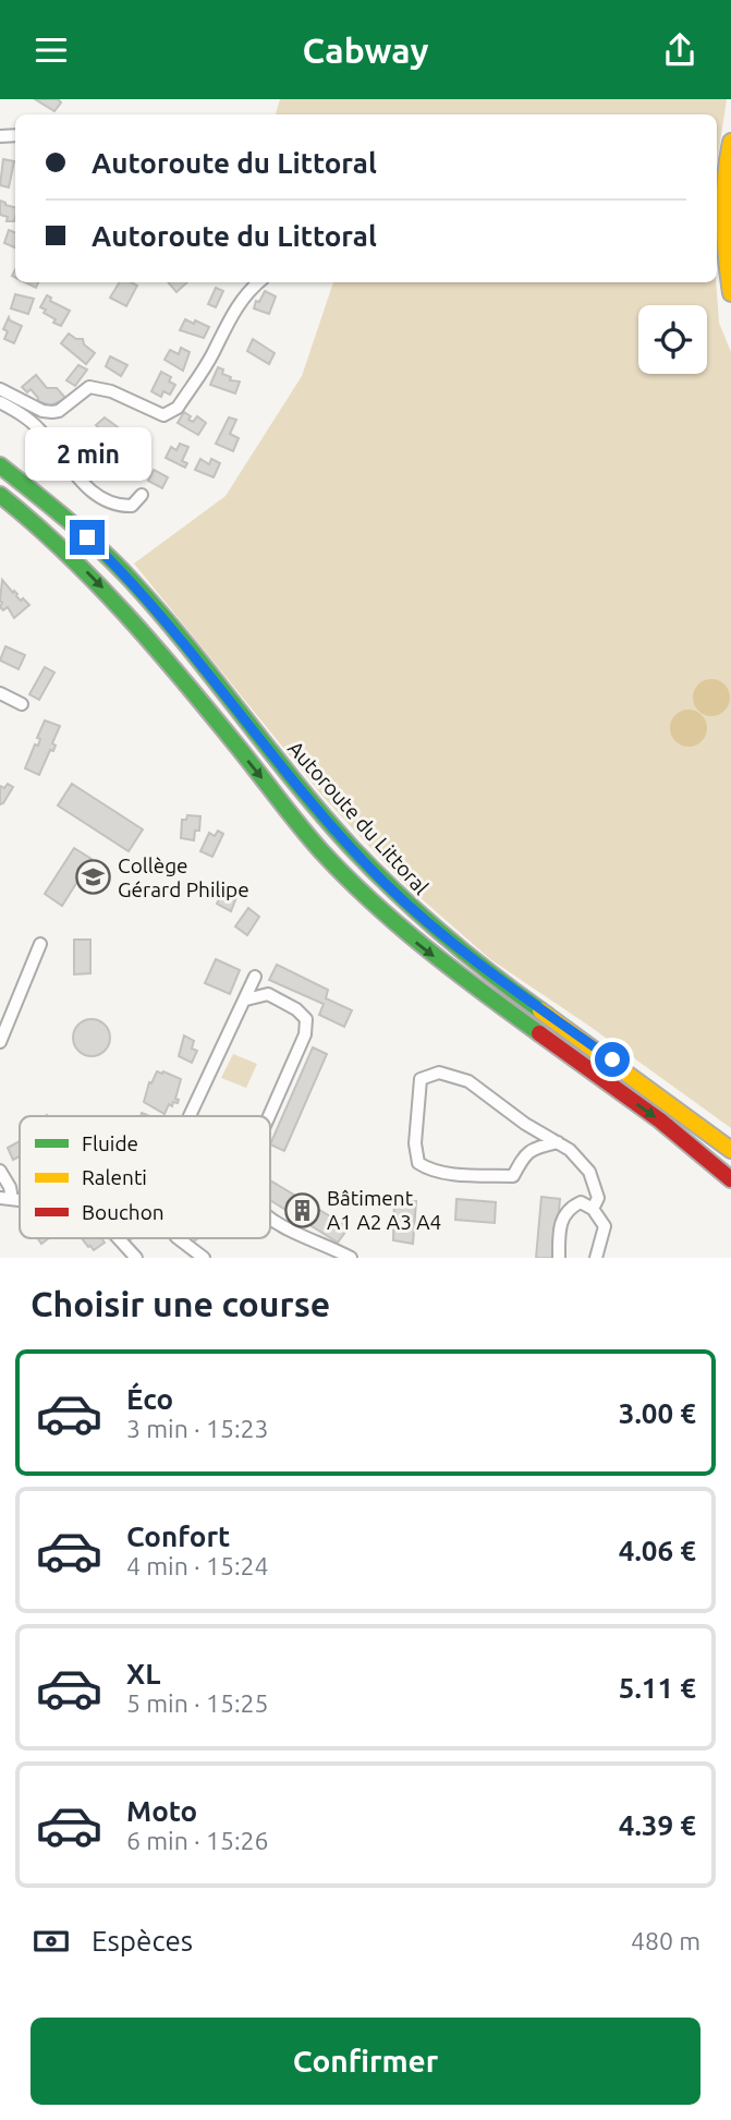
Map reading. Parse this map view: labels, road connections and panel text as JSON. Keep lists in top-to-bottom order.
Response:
{
  "streets": {
    "main road": ["Autoroute du Littoral"]
  },
  "places": {
    "school or university": ["Collège Gérard Philipe"],
    "building": ["Bâtiment A1 A2 A3 A4"]
  },
  "legend": ["Fluide", "Ralenti", "Bouchon"],
  "page": {
    "header": "Cabway",
    "banner": ["Autoroute du Littoral", "Autoroute du Littoral"],
    "bubble": "2 min",
    "heading": "Choisir une course",
    "list": [
      {
        "name": "Éco",
        "note": "3 min · 15:23",
        "value": "3.00 €"
      },
      {
        "name": "Confort",
        "note": "4 min · 15:24",
        "value": "4.06 €"
      },
      {
        "name": "XL",
        "note": "5 min · 15:25",
        "value": "5.11 €"
      },
      {
        "name": "Moto",
        "note": "6 min · 15:26",
        "value": "4.39 €"
      }
    ],
    "pay": ["Espèces", "480 m"],
    "buttons": "Confirmer"
  }
}
